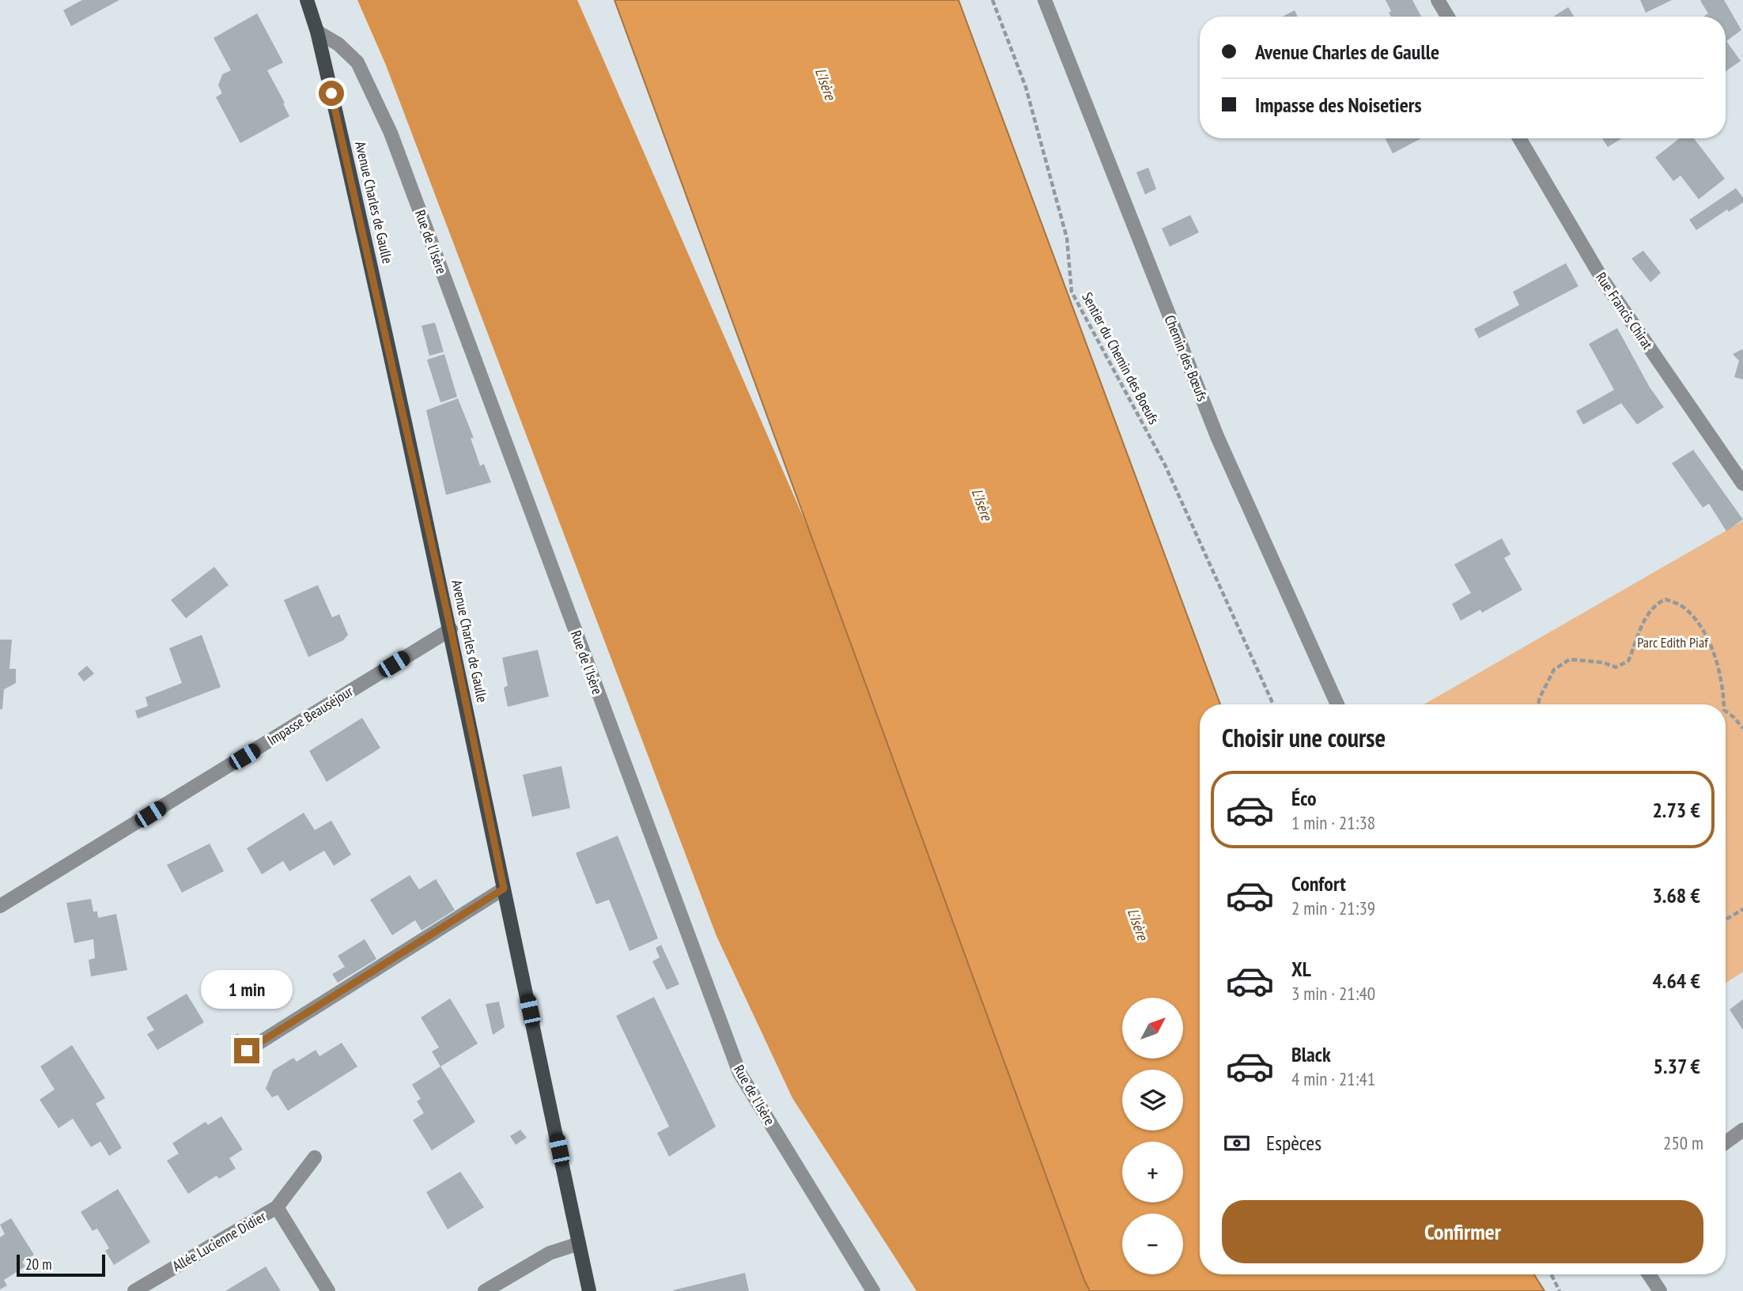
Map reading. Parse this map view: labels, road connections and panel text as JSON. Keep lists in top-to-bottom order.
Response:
{
  "streets": {
    "main road": ["Avenue Charles de Gaulle"],
    "street": [
      "Rue de l'Isère",
      "Rue Francis Chirat",
      "Chemin des Bœufs",
      "Impasse Beauséjour",
      "Allée Lucienne Didier"
    ],
    "path": ["Sentier du Chemin des Boeufs"]
  },
  "crossings": [
    ["Avenue Charles de Gaulle", "Rue de l'Isère"],
    ["Avenue Charles de Gaulle", "Impasse Beauséjour"]
  ],
  "water": ["L'Isère"],
  "parks": ["Parc Edith Piaf"],
  "scale_bar": "20 m",
  "north": "top right",
  "page": {
    "banner": ["Avenue Charles de Gaulle", "Impasse des Noisetiers"],
    "heading": "Choisir une course",
    "list": [
      {
        "name": "Éco",
        "note": "1 min · 21:38",
        "value": "2.73 €"
      },
      {
        "name": "Confort",
        "note": "2 min · 21:39",
        "value": "3.68 €"
      },
      {
        "name": "XL",
        "note": "3 min · 21:40",
        "value": "4.64 €"
      },
      {
        "name": "Black",
        "note": "4 min · 21:41",
        "value": "5.37 €"
      }
    ],
    "bubble": "1 min",
    "map_buttons": ["+", "−"],
    "pay": ["Espèces", "250 m"],
    "buttons": "Confirmer",
    "scale": "20 m"
  }
}
